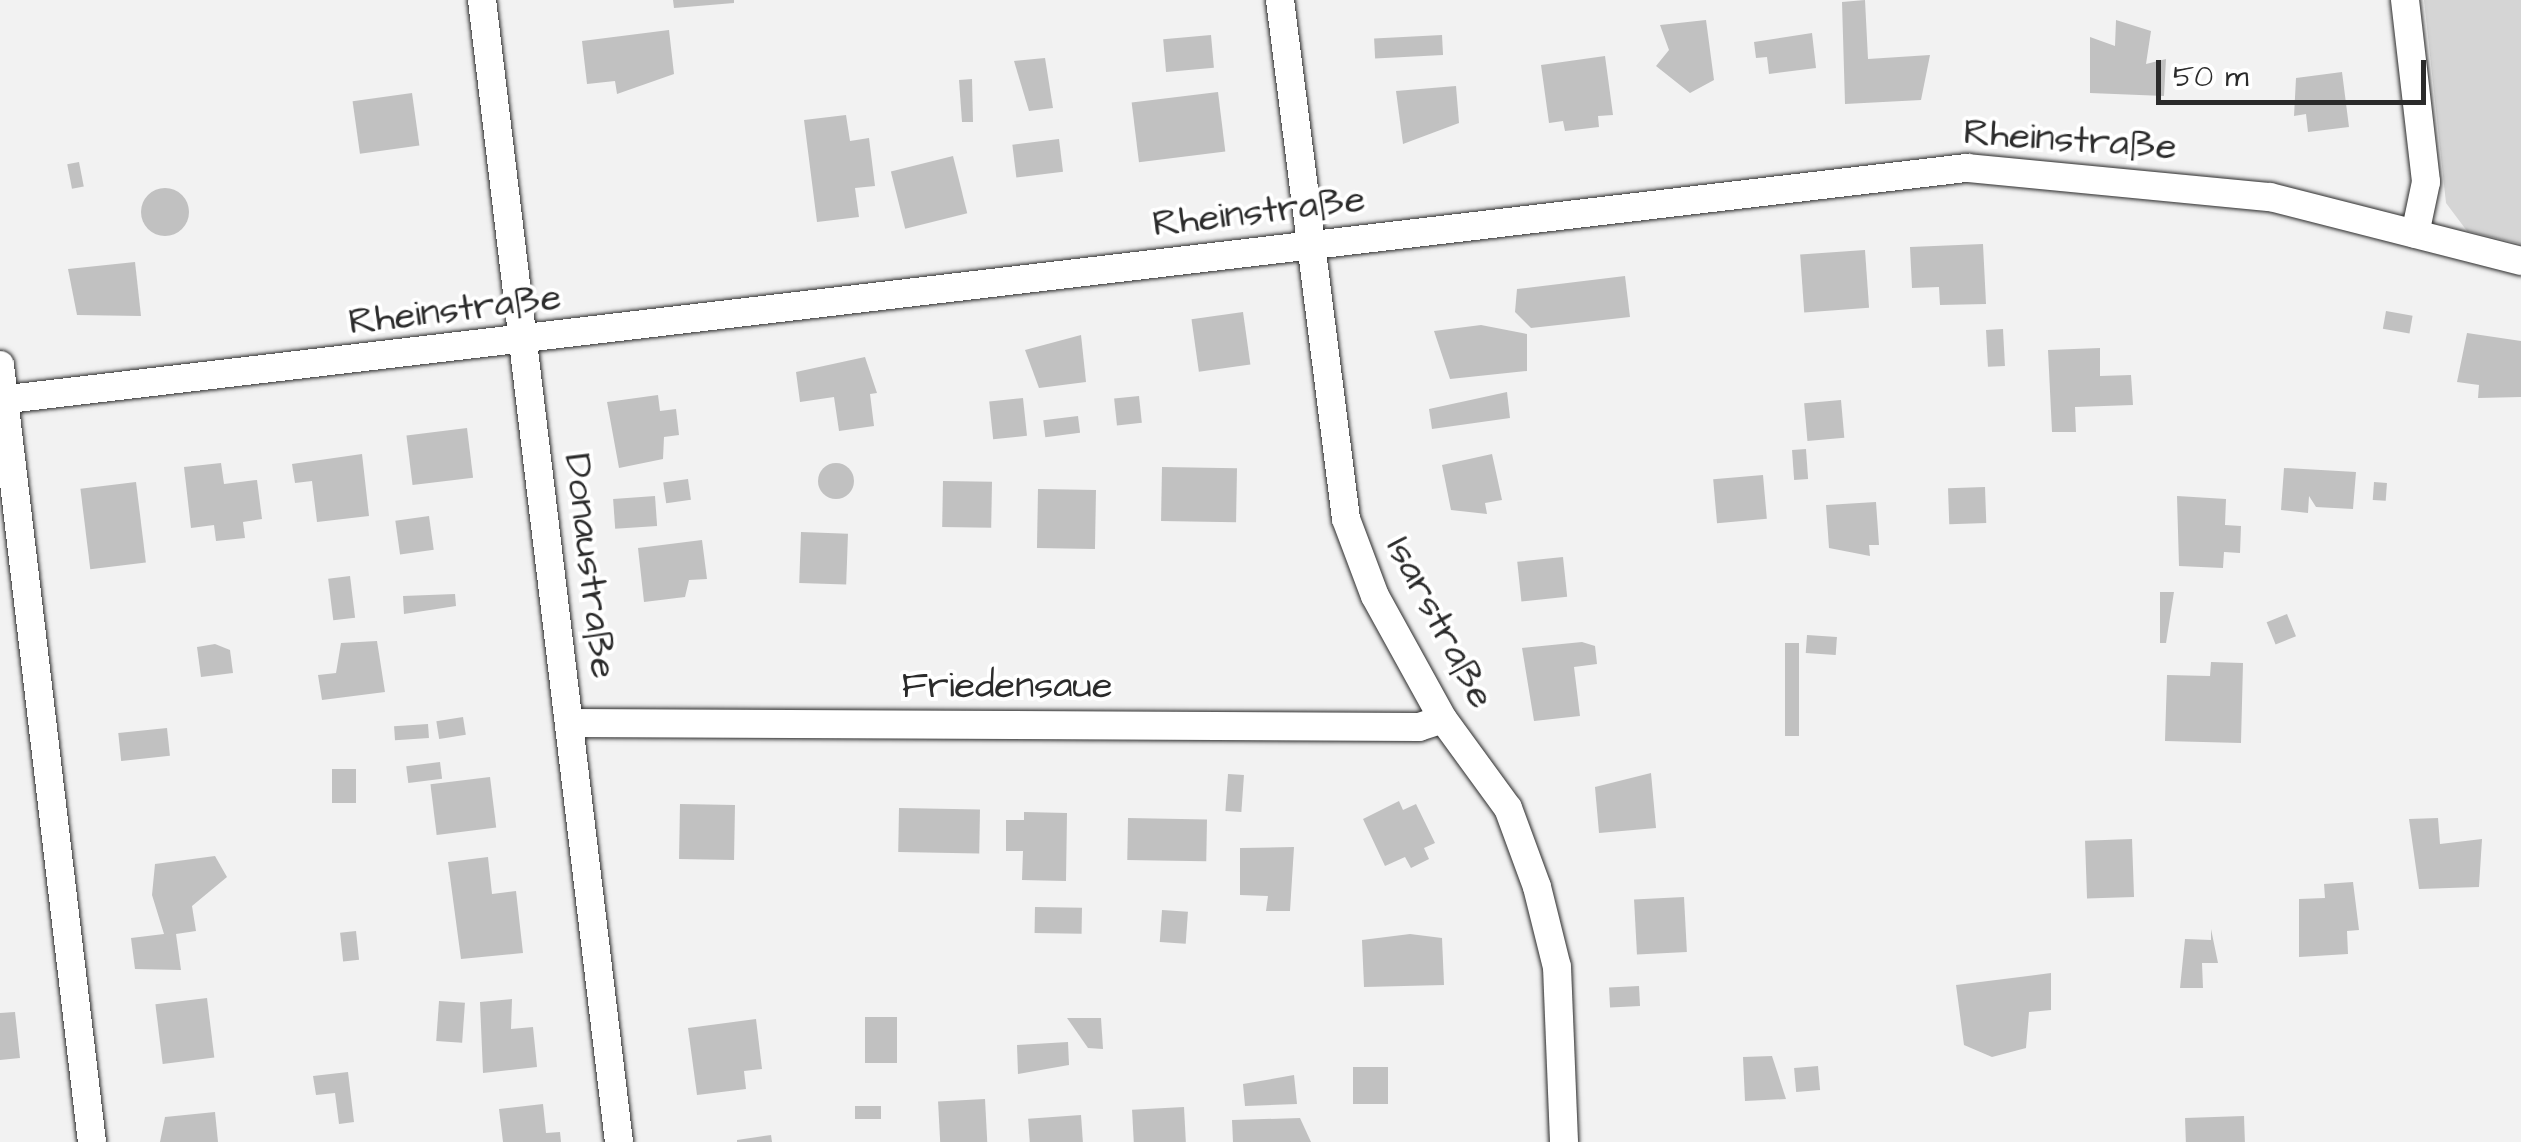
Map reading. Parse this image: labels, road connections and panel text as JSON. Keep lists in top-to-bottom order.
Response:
{
  "streets": {
    "street": [
      "Rheinstraße",
      "Donaustraße",
      "Isarstraße",
      "Friedensaue"
    ]
  },
  "crossings": [
    ["Rheinstraße", "Donaustraße"],
    ["Rheinstraße", "Isarstraße"],
    ["Donaustraße", "Friedensaue"],
    ["Isarstraße", "Friedensaue"]
  ],
  "scale_bar": "50 m"
}
